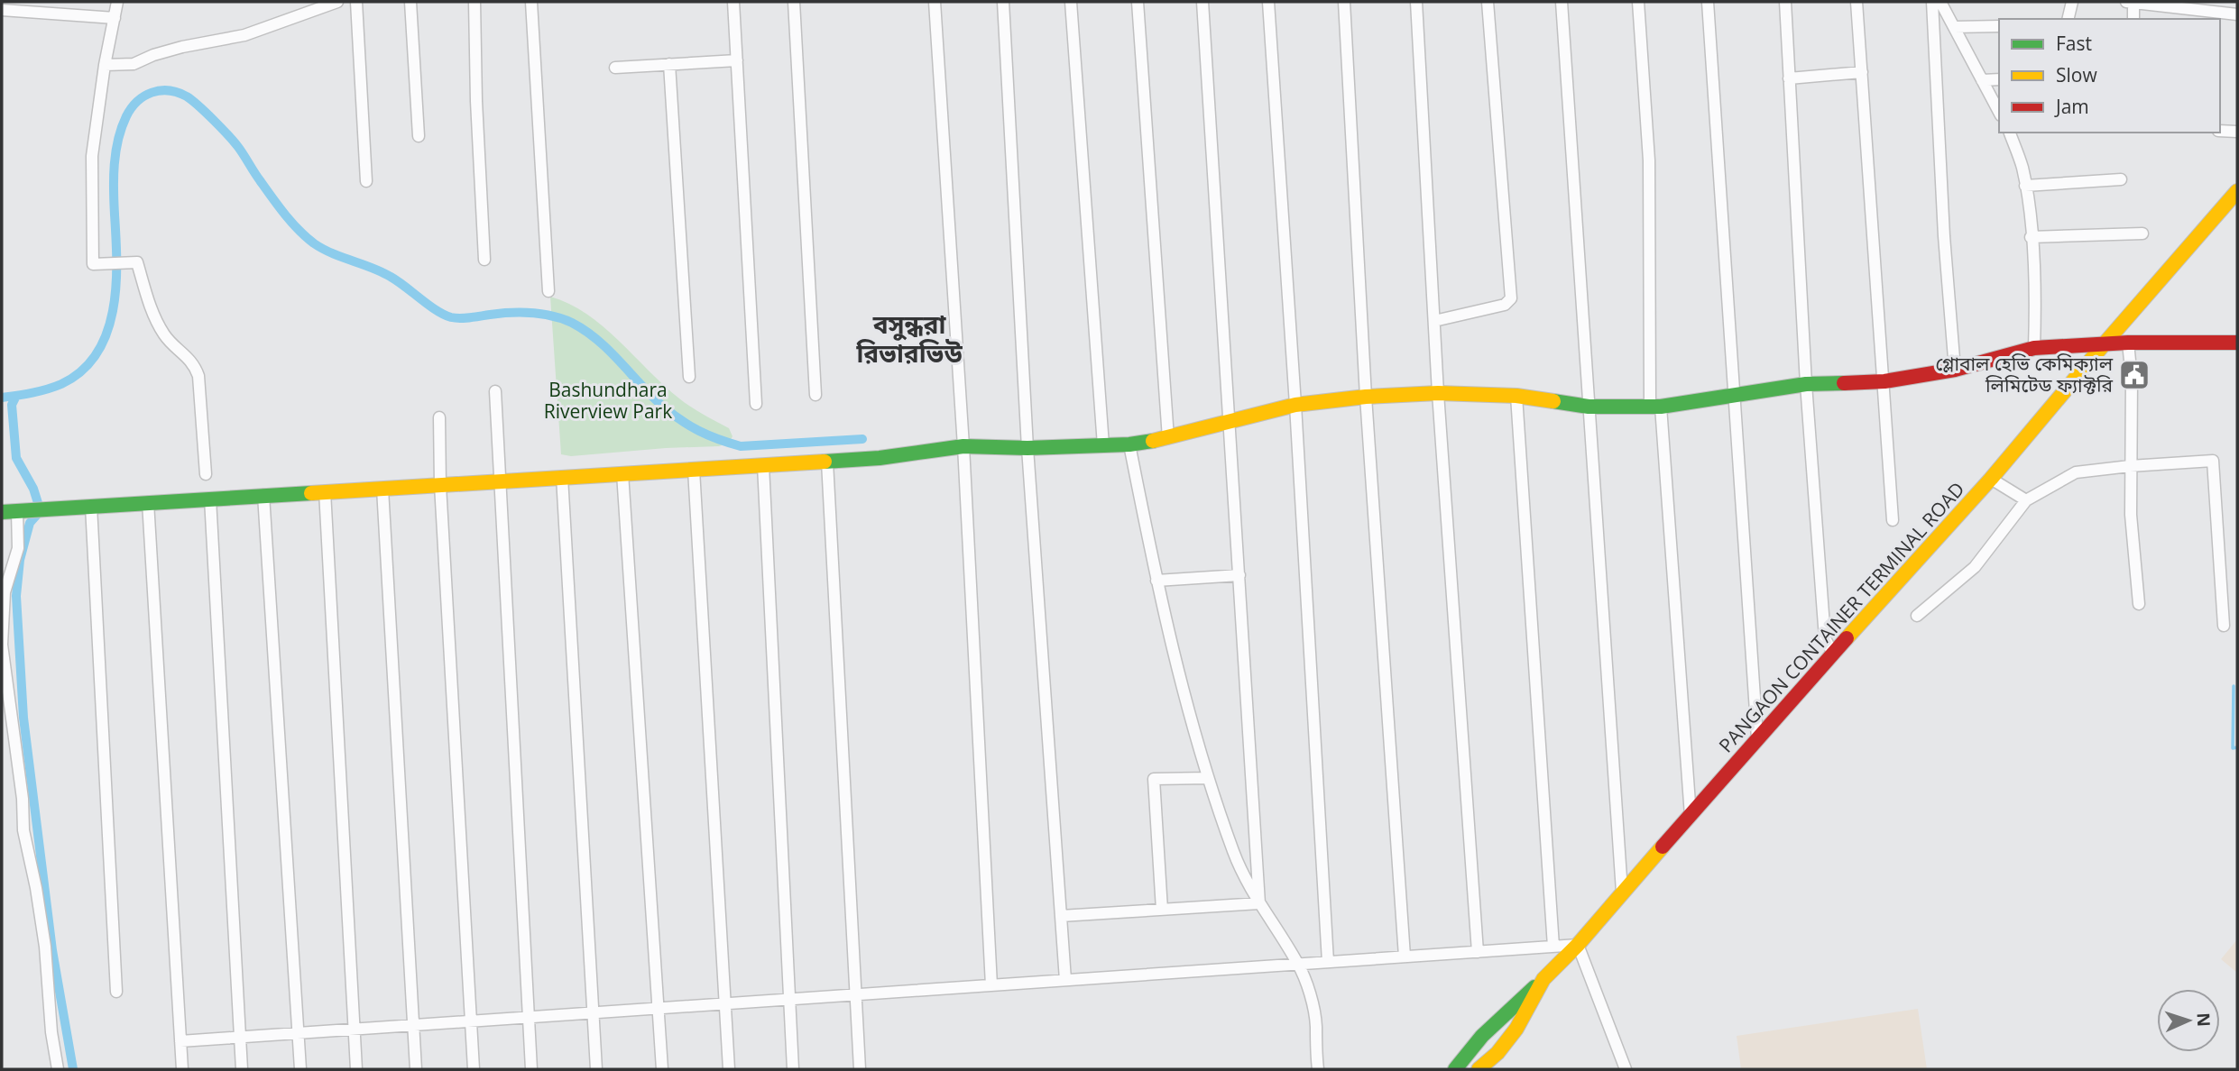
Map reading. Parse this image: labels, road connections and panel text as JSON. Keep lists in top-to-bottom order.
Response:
{
  "streets": {
    "main road": ["PANGAON CONTAINER TERMINAL ROAD"]
  },
  "districts": ["বসুন্ধরা রিভারভিউ"],
  "parks": ["Bashundhara Riverview Park"],
  "places": {
    "public building": ["গ্লোবাল হেভি কেমিক্যাল লিমিটেড ফ্যাক্টরি"]
  },
  "legend": ["Fast", "Slow", "Jam"],
  "north": "right"
}
